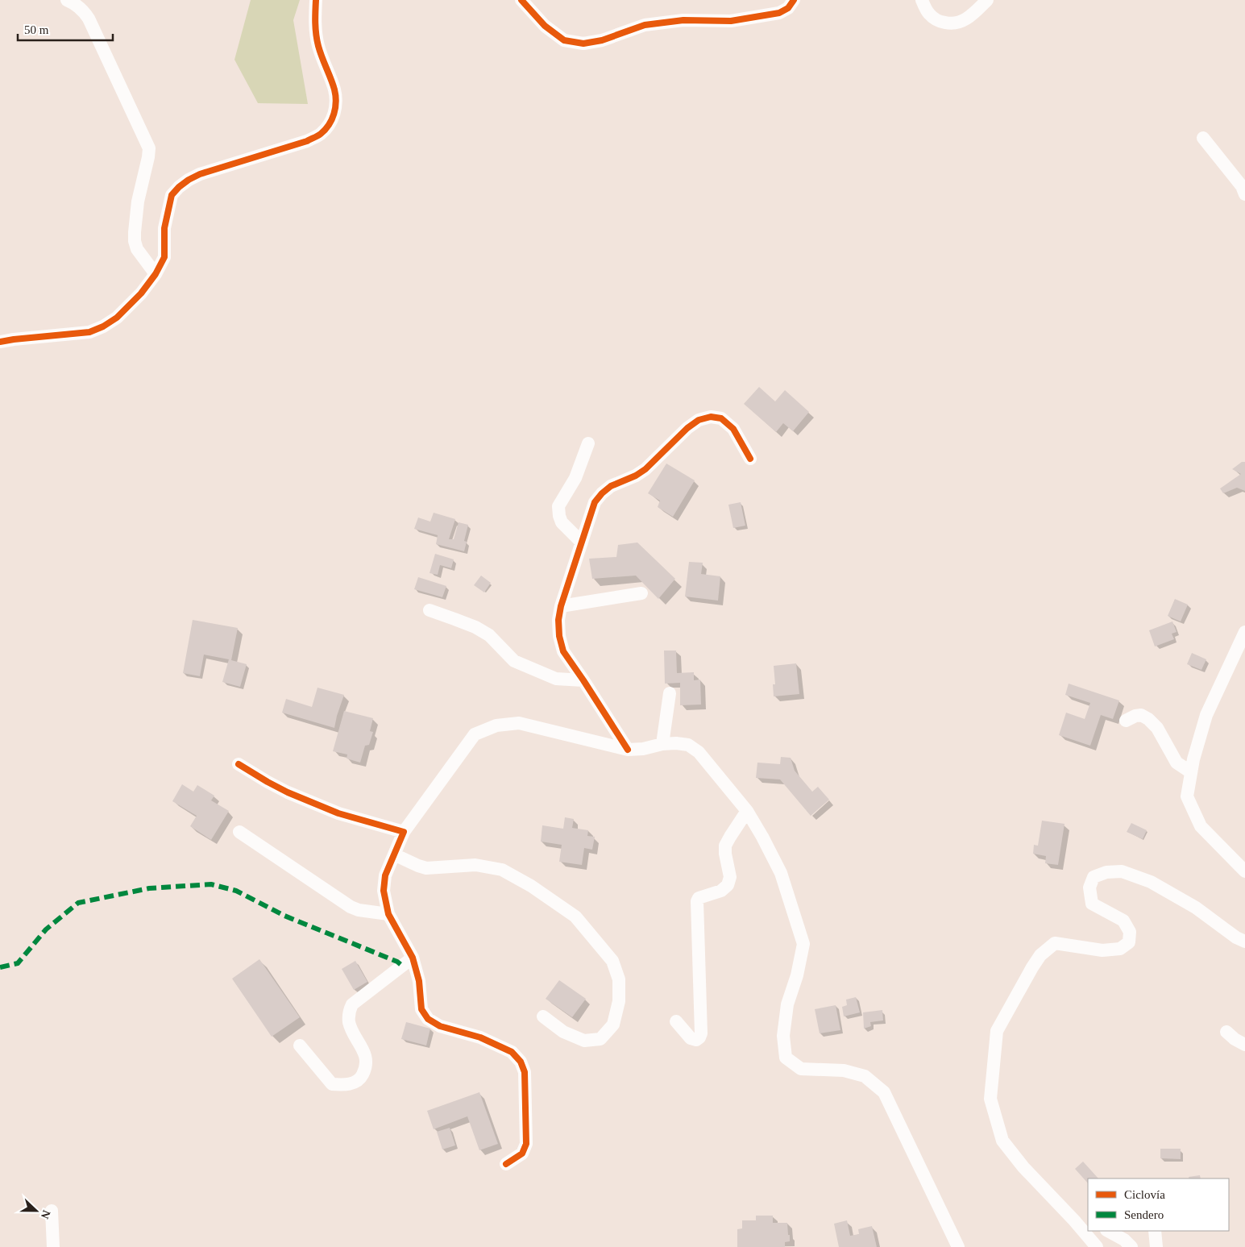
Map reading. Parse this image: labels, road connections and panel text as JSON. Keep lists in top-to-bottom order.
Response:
{
  "legend": ["Ciclovía", "Sendero"],
  "scale_bar": "50 m",
  "north": "right"
}
